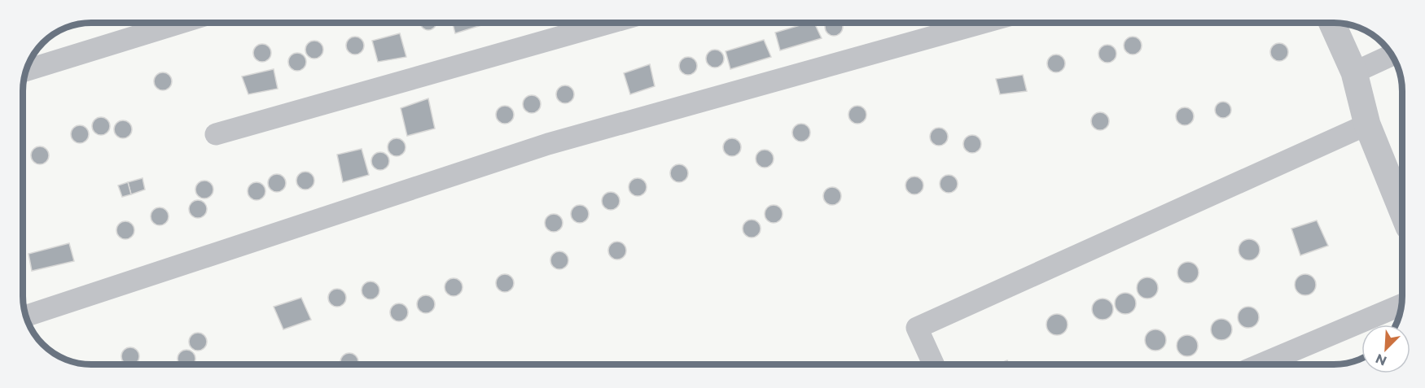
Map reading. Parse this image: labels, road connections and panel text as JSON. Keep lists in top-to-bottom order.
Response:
{
  "north": "bottom left"
}
